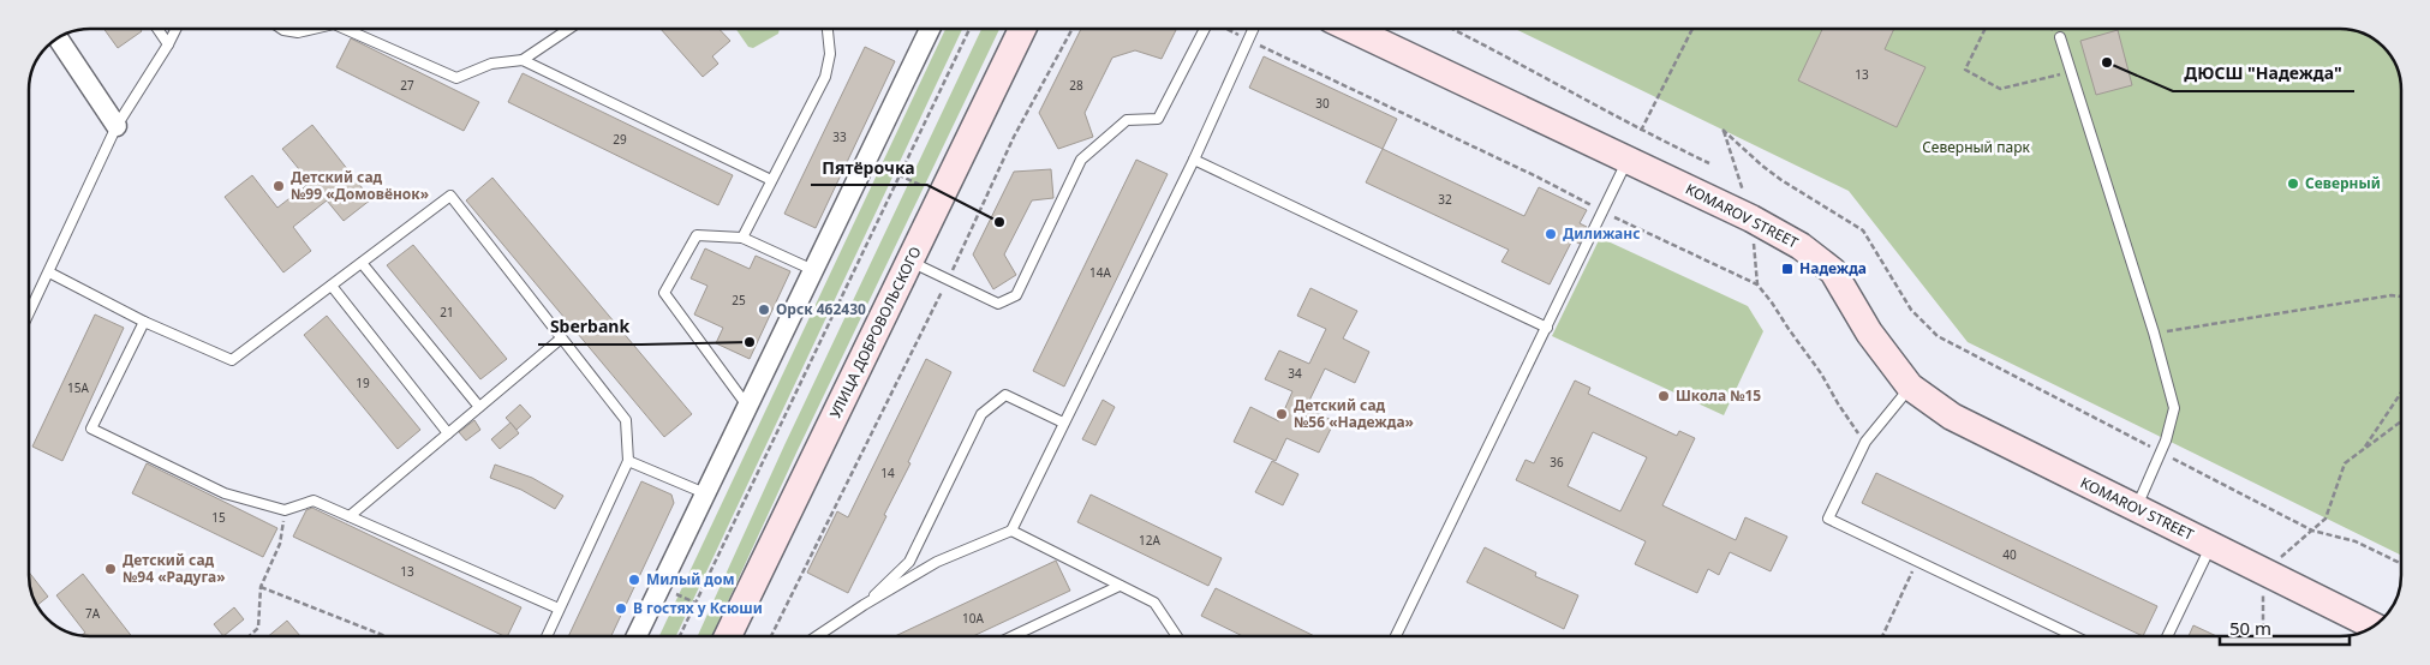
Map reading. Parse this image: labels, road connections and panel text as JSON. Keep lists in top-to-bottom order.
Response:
{
  "streets": {
    "street": ["KOMAROV STREET", "УЛИЦА ДОБРОВОЛЬСКОГО"]
  },
  "parks": ["Северный парк"],
  "places": {
    "other": [
      "ДЮСШ \"Надежда\"",
      "Северный",
      "Детский сад №99 «Домовёнок»",
      "Пятёрочка",
      "Дилижанс",
      "Орск 462430",
      "Sberbank",
      "Школа №15",
      "Детский сад №56 «Надежда»",
      "Детский сад №94 «Радуга»",
      "Милый дом",
      "В гостях у Ксюши"
    ],
    "transit": ["Надежда"]
  },
  "house_numbers": [
    "13",
    "27",
    "28",
    "30",
    "33",
    "29",
    "32",
    "14А",
    "25",
    "21",
    "34",
    "19",
    "15А",
    "36",
    "14",
    "15",
    "12А",
    "40",
    "13",
    "7А",
    "10А"
  ],
  "scale_bar": "50 m"
}
